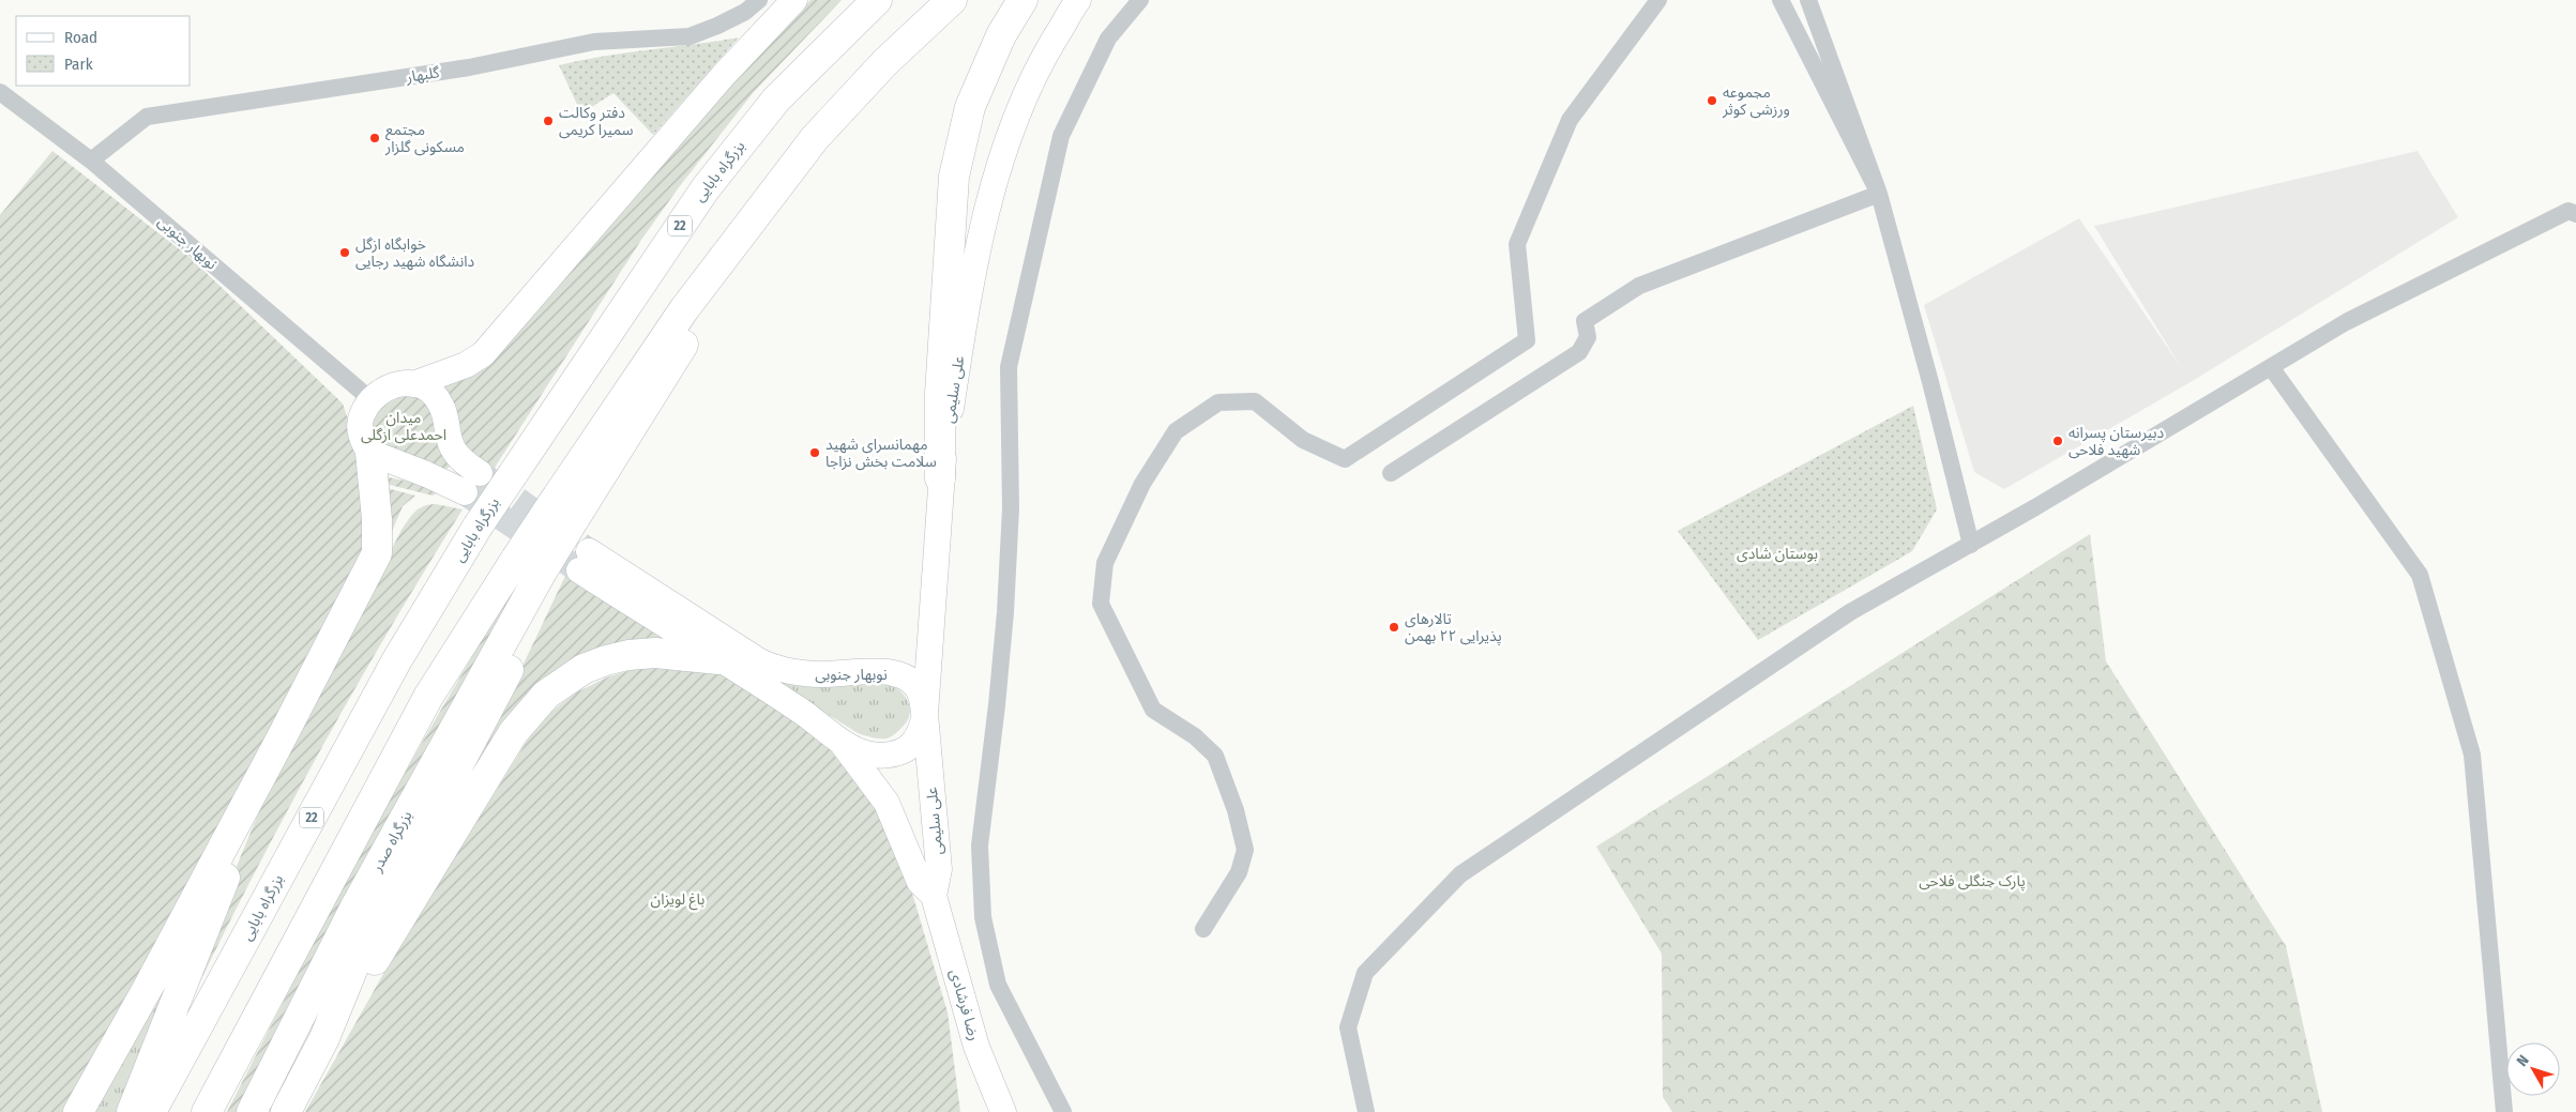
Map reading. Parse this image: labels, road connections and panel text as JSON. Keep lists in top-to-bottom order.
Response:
{
  "streets": {
    "highway": ["بزرگراه بابایی", "22", "بزرگراه صدر"],
    "main road": ["نوبهار جنوبی", "علی سلیمی", "رضا فرشادی"],
    "street": ["گلبهار"]
  },
  "crossings": [
    ["گلبهار", "نوبهار جنوبی"],
    ["نوبهار جنوبی", "علی سلیمی"],
    ["نوبهار جنوبی", "بزرگراه صدر"],
    ["علی سلیمی", "رضا فرشادی"]
  ],
  "parks": [
    "میدان احمدعلی ازگلی",
    "بوستان شادی",
    "پارک جنگلی فلاحی",
    "باغ لویزان"
  ],
  "places": [
    "مجموعه ورزشی کوثر",
    "دفتر وکالت سمیرا کریمی",
    "مجتمع مسکونی گلزار",
    "خوابگاه ازگل دانشگاه شهید رجایی",
    "دبیرستان پسرانه شهید فلاحی",
    "مهمانسرای شهید سلامت بخش نزاجا",
    "تالارهای پذیرایی ۲۲ بهمن"
  ],
  "legend": ["Road", "Park"],
  "north": "top left"
}
